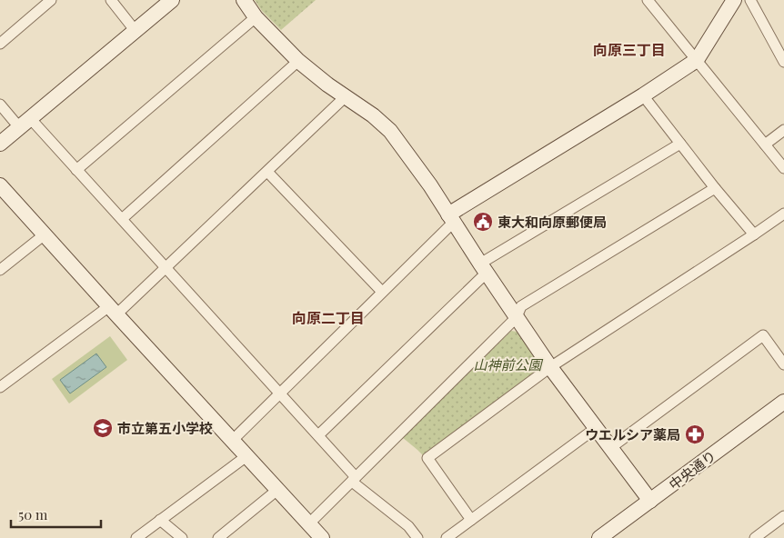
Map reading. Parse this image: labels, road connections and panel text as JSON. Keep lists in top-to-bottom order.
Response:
{
  "streets": {
    "street": ["中央通り"]
  },
  "districts": ["向原三丁目", "向原二丁目"],
  "parks": ["山神前公園"],
  "places": {
    "public building": ["東大和向原郵便局"],
    "school or university": ["市立第五小学校"],
    "pharmacy": ["ウエルシア薬局"]
  },
  "scale_bar": "50 m"
}
